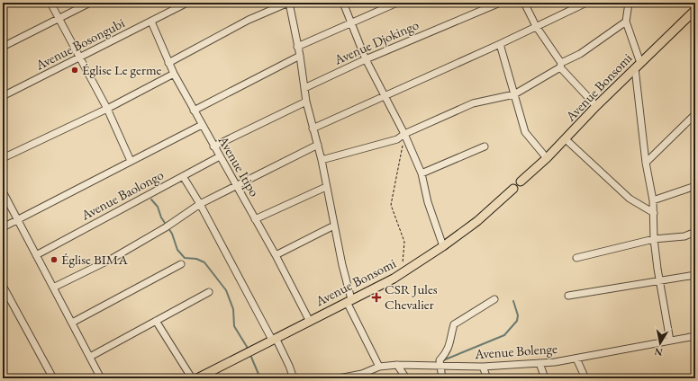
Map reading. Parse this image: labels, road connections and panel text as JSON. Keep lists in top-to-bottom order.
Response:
{
  "streets": {
    "main road": ["Avenue Bonsomi"],
    "street": [
      "Avenue Djokingo",
      "Avenue Bosongubi",
      "Avenue Itipo",
      "Avenue Baolongo",
      "Avenue Bolenge"
    ]
  },
  "crossings": [
    ["Avenue Bosongubi", "Avenue Itipo"],
    ["Avenue Bonsomi", "Avenue Itipo"],
    ["Avenue Itipo", "Avenue Baolongo"]
  ],
  "places": {
    "other": ["Église Le germe", "Église BIMA"],
    "health": ["CSR Jules Chevalier"]
  },
  "north": "bottom"
}
